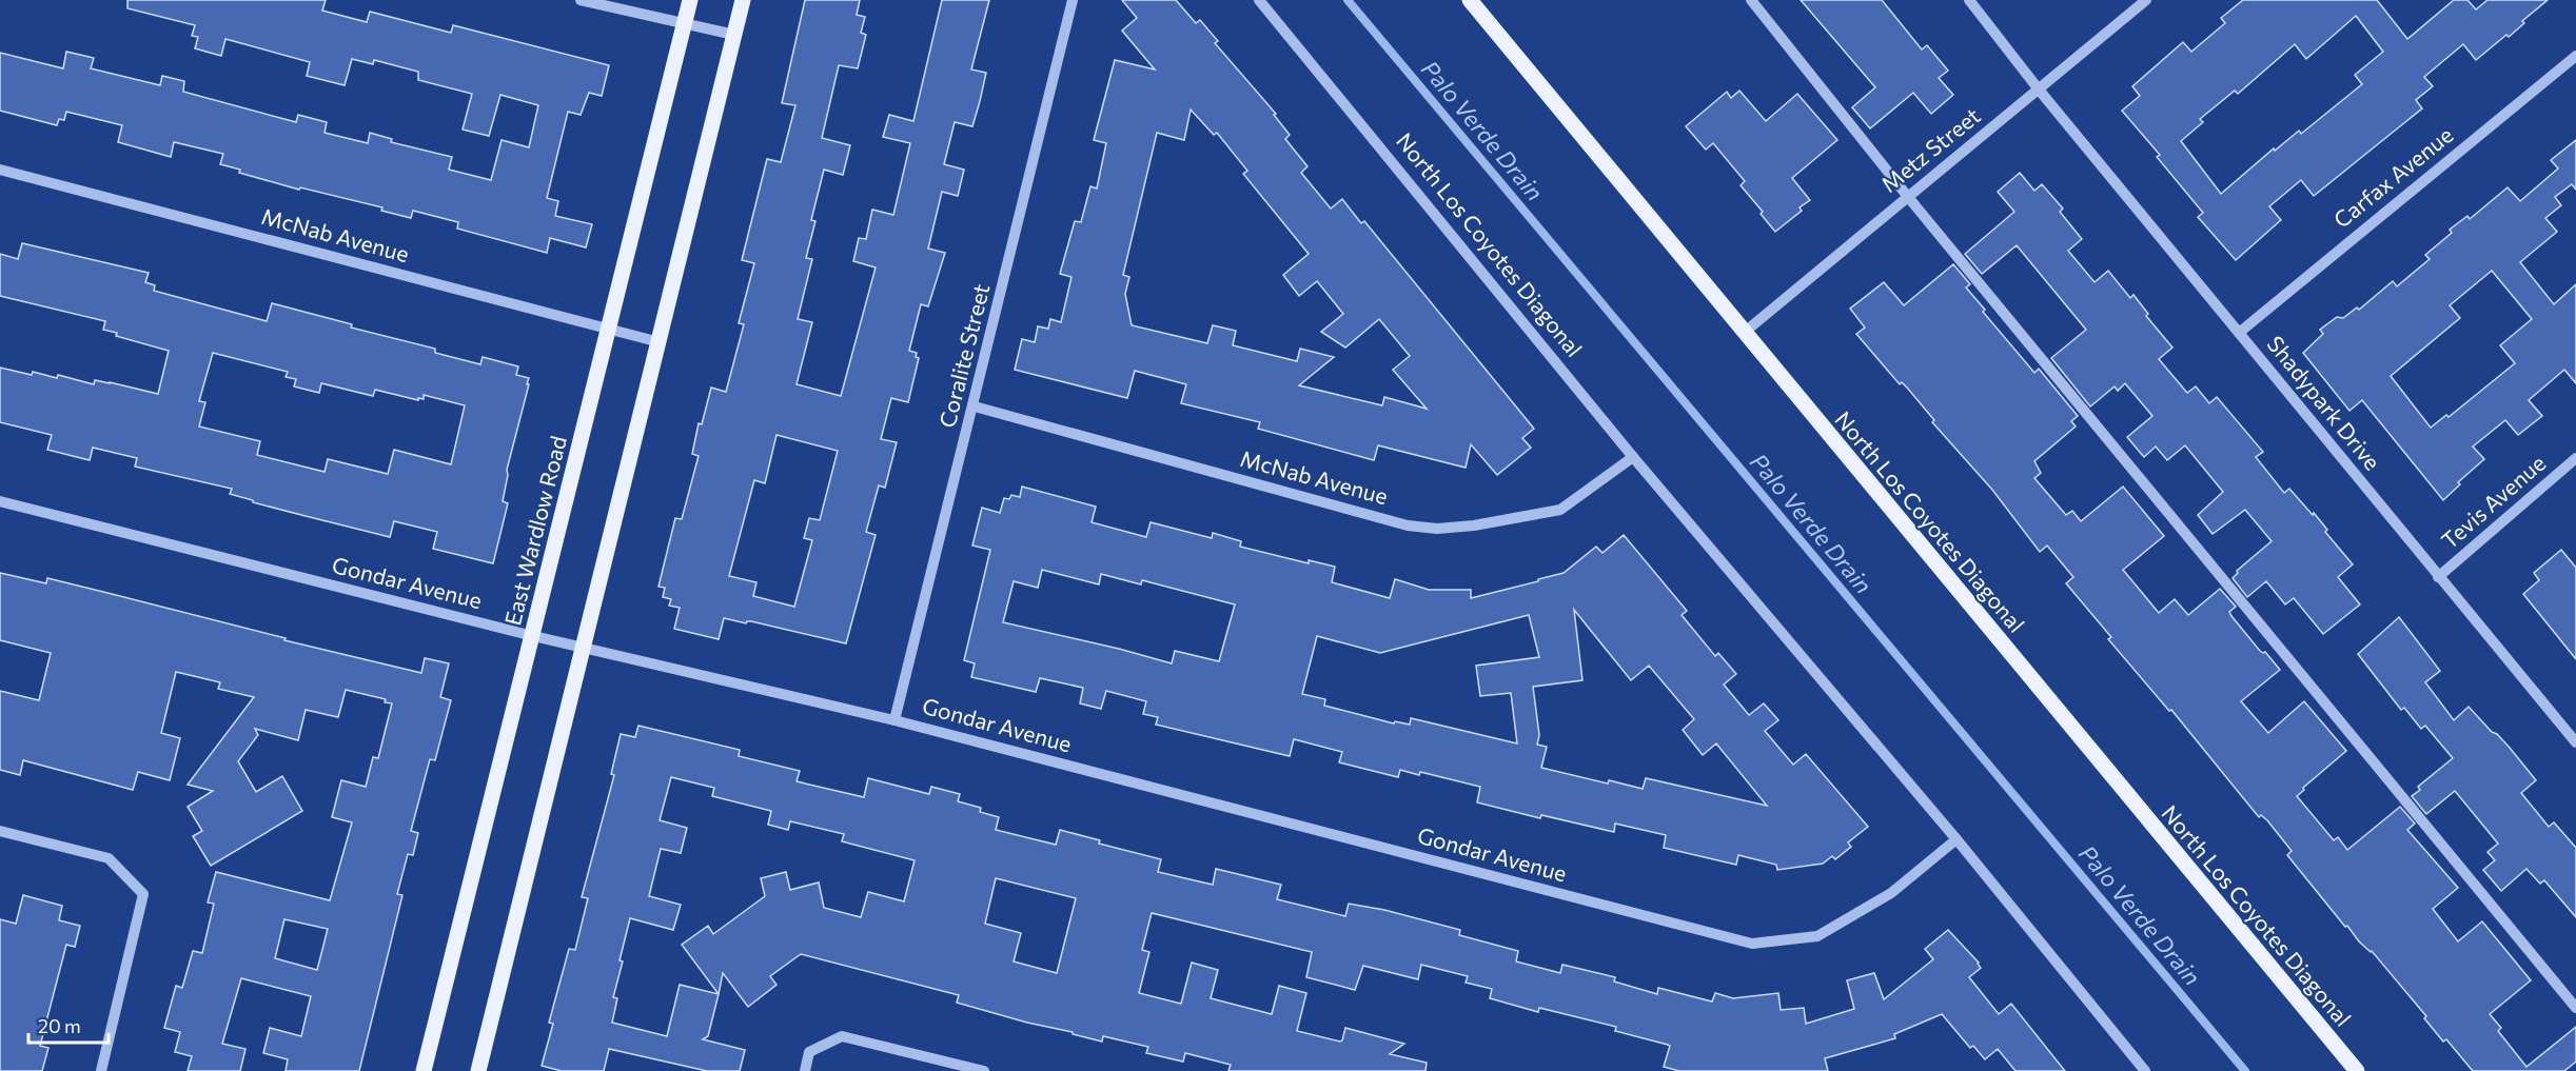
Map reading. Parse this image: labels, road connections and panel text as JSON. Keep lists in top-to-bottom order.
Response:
{
  "streets": {
    "main road": ["North Los Coyotes Diagonal", "East Wardlow Road"],
    "street": [
      "Metz Street",
      "Carfax Avenue",
      "McNab Avenue",
      "Coralite Street",
      "Shadypark Drive",
      "Tevis Avenue",
      "Gondar Avenue"
    ]
  },
  "crossings": [
    ["Metz Street", "North Los Coyotes Diagonal"],
    ["Metz Street", "Shadypark Drive"],
    ["Carfax Avenue", "Shadypark Drive"],
    ["McNab Avenue", "North Los Coyotes Diagonal"],
    ["McNab Avenue", "Coralite Street"],
    ["McNab Avenue", "East Wardlow Road"],
    ["North Los Coyotes Diagonal", "Gondar Avenue"],
    ["Coralite Street", "Gondar Avenue"],
    ["Shadypark Drive", "Tevis Avenue"],
    ["East Wardlow Road", "Gondar Avenue"]
  ],
  "water": ["Palo Verde Drain"],
  "scale_bar": "20 m"
}
